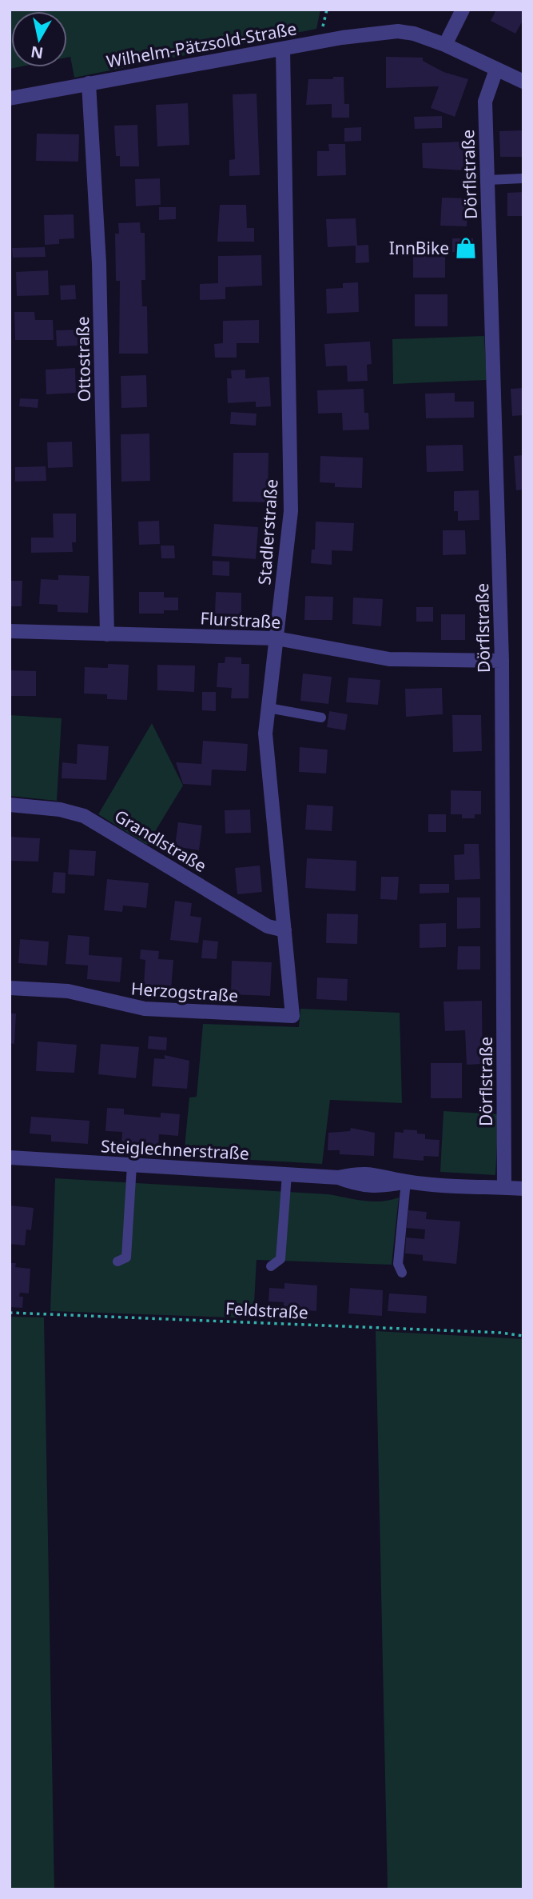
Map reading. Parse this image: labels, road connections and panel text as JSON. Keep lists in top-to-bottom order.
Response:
{
  "streets": {
    "street": [
      "Wilhelm-Pätzsold-Straße",
      "Dörflstraße",
      "Ottostraße",
      "Stadlerstraße",
      "Flurstraße",
      "Grandlstraße",
      "Herzogstraße",
      "Steiglechnerstraße"
    ],
    "path": ["Feldstraße"]
  },
  "crossings": [
    ["Wilhelm-Pätzsold-Straße", "Dörflstraße"],
    ["Wilhelm-Pätzsold-Straße", "Ottostraße"],
    ["Wilhelm-Pätzsold-Straße", "Stadlerstraße"],
    ["Dörflstraße", "Flurstraße"],
    ["Dörflstraße", "Steiglechnerstraße"],
    ["Ottostraße", "Flurstraße"],
    ["Stadlerstraße", "Flurstraße"],
    ["Stadlerstraße", "Grandlstraße"],
    ["Stadlerstraße", "Herzogstraße"]
  ],
  "places": {
    "shop": ["InnBike"]
  },
  "north": "bottom"
}
